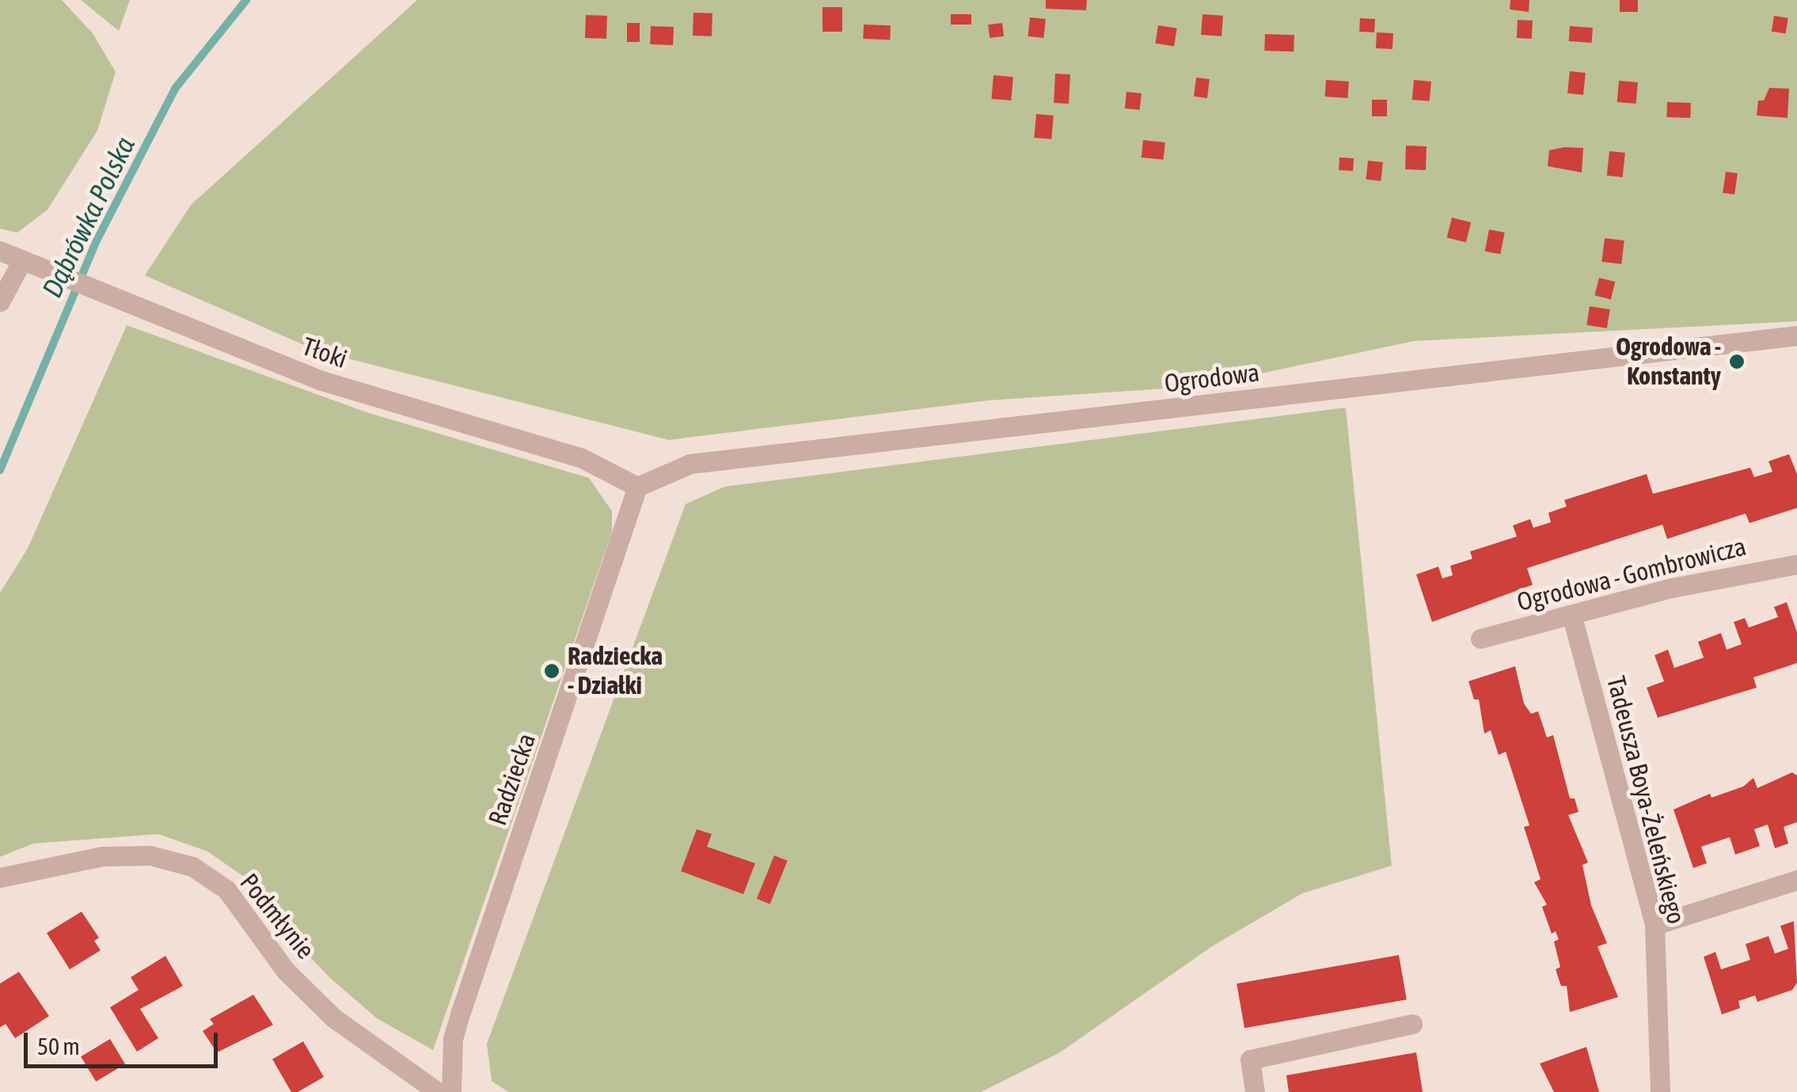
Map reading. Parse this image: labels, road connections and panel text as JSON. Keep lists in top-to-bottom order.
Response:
{
  "streets": {
    "street": [
      "Tłoki",
      "Ogrodowa",
      "Ogrodowa - Gombrowicza",
      "Radziecka",
      "Tadeusza Boya-Żeleńskiego",
      "Podmłynie"
    ]
  },
  "crossings": [
    ["Tłoki", "Ogrodowa"],
    ["Tłoki", "Radziecka"],
    ["Ogrodowa", "Radziecka"],
    ["Ogrodowa - Gombrowicza", "Tadeusza Boya-Żeleńskiego"]
  ],
  "water": ["Dąbrówka Polska"],
  "places": ["Ogrodowa - Konstanty", "Radziecka - Działki"],
  "scale_bar": "50 m"
}
